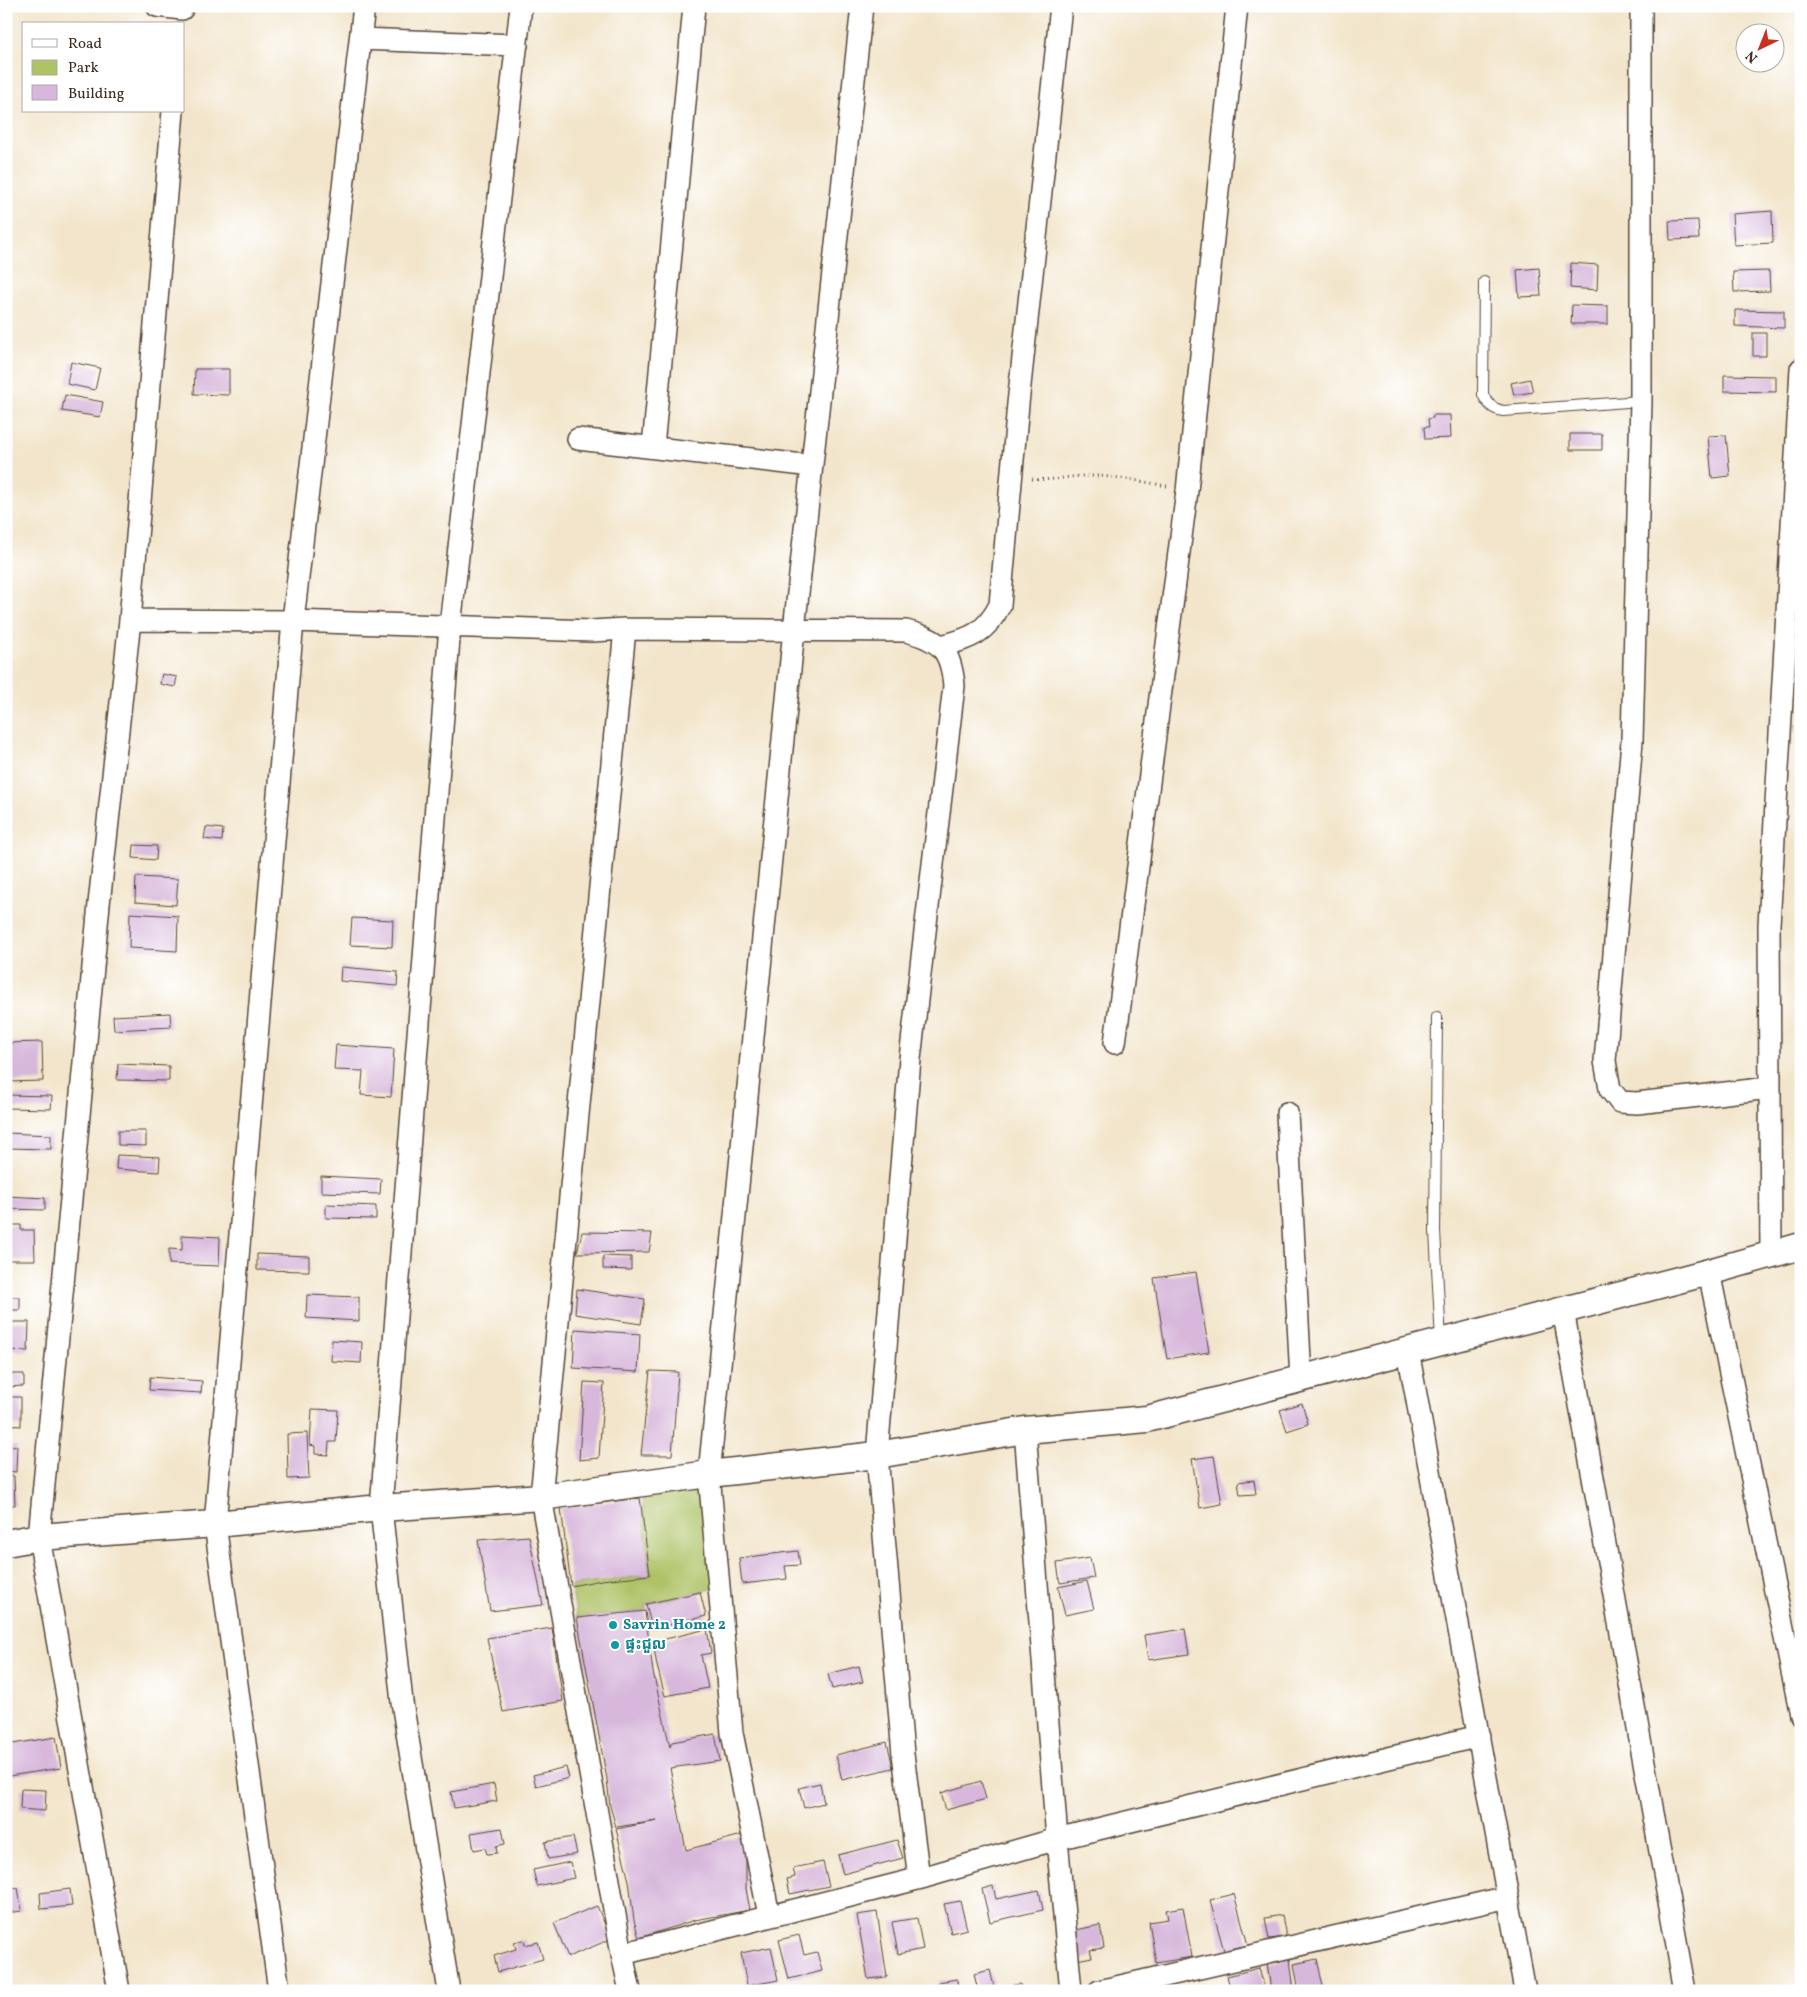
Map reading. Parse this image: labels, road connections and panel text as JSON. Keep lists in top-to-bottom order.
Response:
{
  "places": ["Savrin Home 2", "ផ្ទះជួល"],
  "legend": ["Road", "Park", "Building"],
  "north": "bottom left"
}
